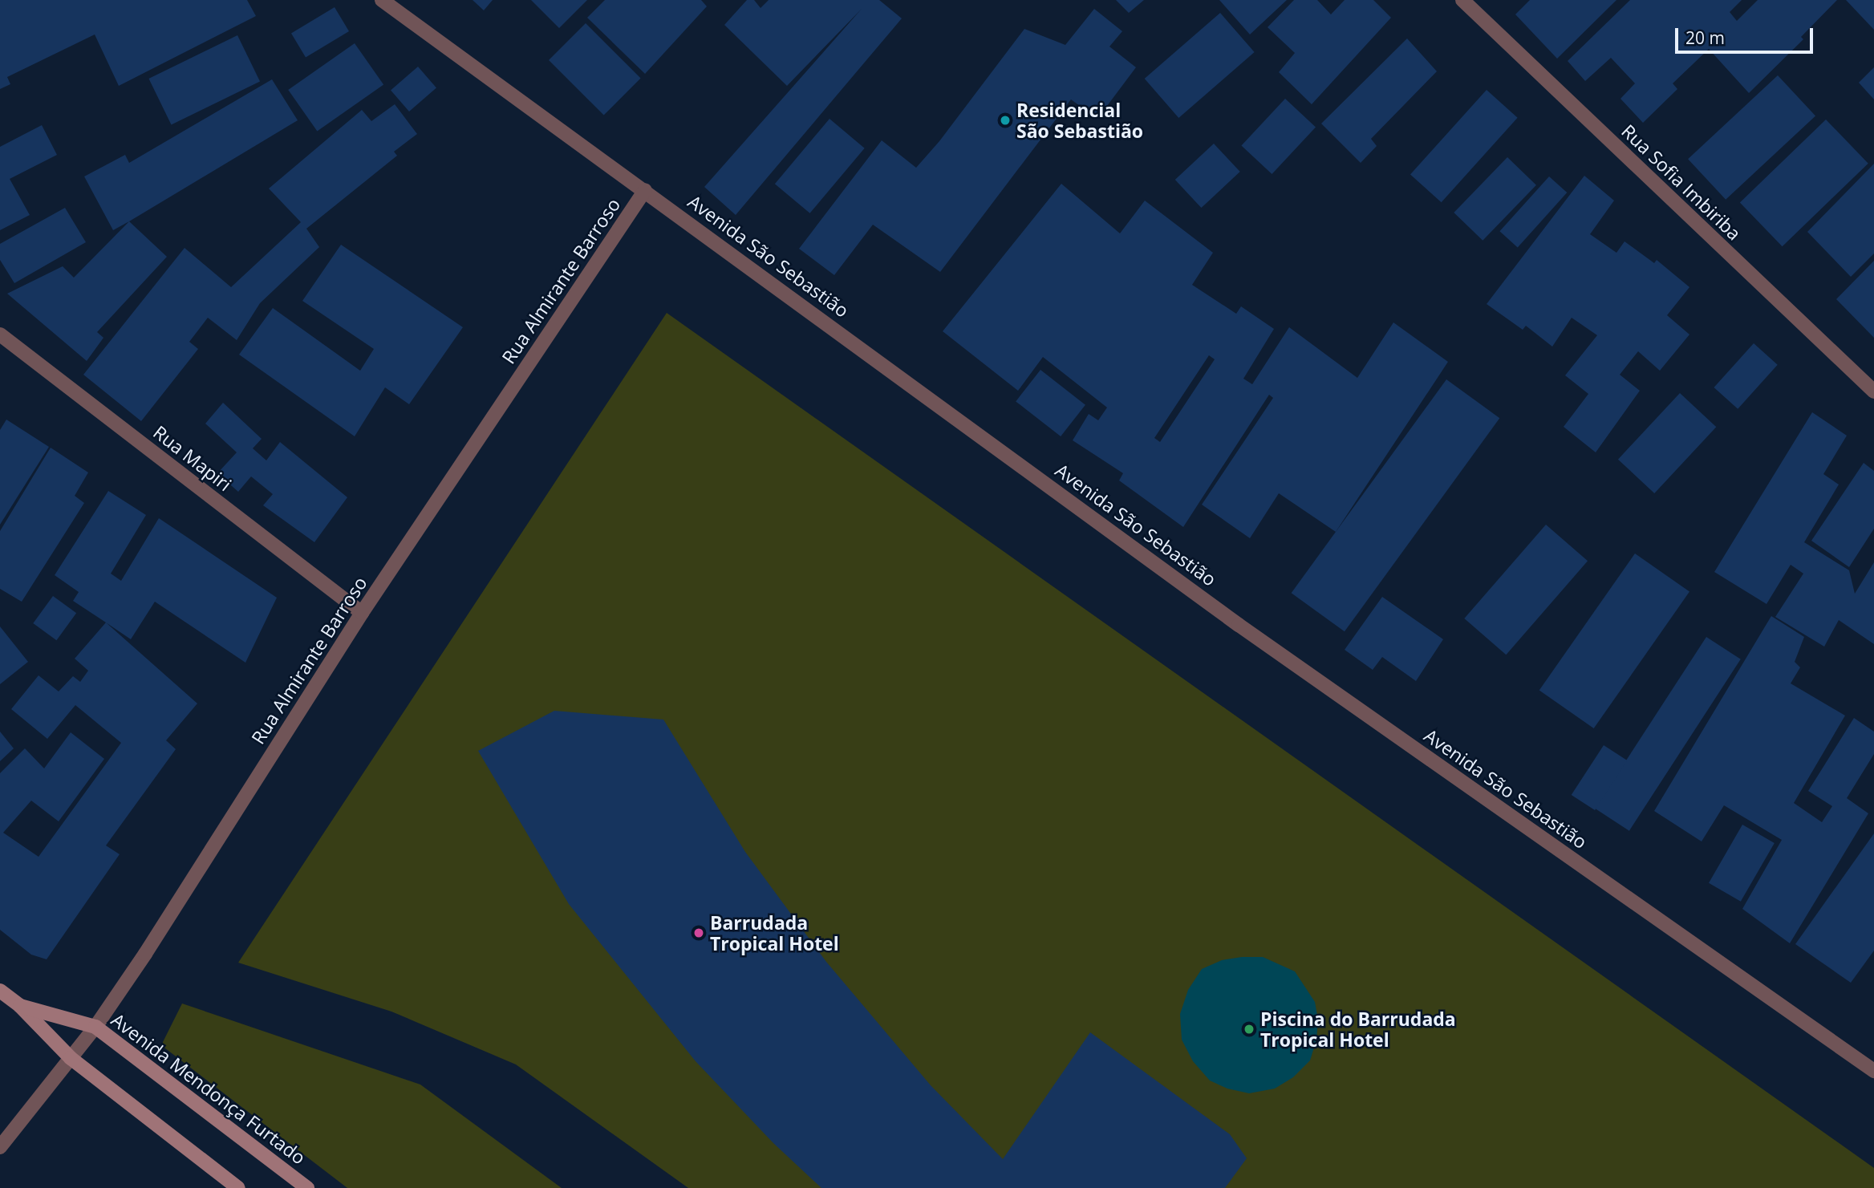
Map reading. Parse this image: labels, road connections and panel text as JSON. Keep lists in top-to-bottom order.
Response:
{
  "streets": {
    "street": [
      "Rua Sofia Imbiriba",
      "Avenida São Sebastião",
      "Rua Almirante Barroso",
      "Rua Mapiri",
      "Avenida Mendonça Furtado"
    ]
  },
  "crossings": [
    ["Avenida São Sebastião", "Rua Almirante Barroso"],
    ["Rua Almirante Barroso", "Rua Mapiri"],
    ["Rua Almirante Barroso", "Avenida Mendonça Furtado"]
  ],
  "places": ["Residencial São Sebastião", "Barrudada Tropical Hotel", "Piscina do Barrudada Tropical Hotel"],
  "scale_bar": "20 m"
}
